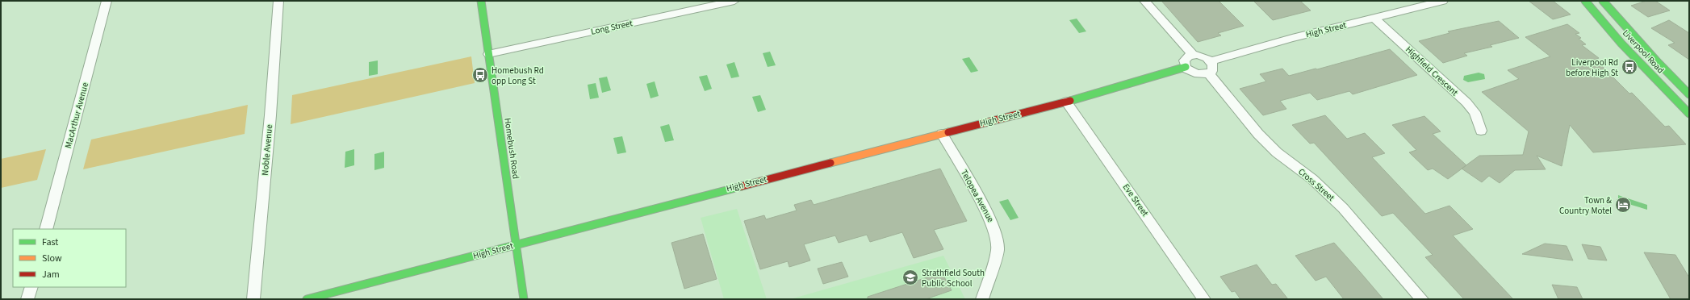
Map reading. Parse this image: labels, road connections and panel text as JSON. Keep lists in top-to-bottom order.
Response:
{
  "streets": {
    "main road": ["High Street", "Liverpool Road", "Homebush Road"],
    "street": [
      "Long Street",
      "Highfield Crescent",
      "MacArthur Avenue",
      "Noble Avenue",
      "Cross Street",
      "Telopea Avenue",
      "Eve Street"
    ]
  },
  "crossings": [
    ["Long Street", "Homebush Road"],
    ["High Street", "Highfield Crescent"],
    ["High Street", "Homebush Road"],
    ["High Street", "Cross Street"],
    ["High Street", "Telopea Avenue"],
    ["High Street", "Eve Street"]
  ],
  "places": {
    "bus stop": ["Liverpool Rd before High St", "Homebush Rd opp Long St"],
    "hotel": ["Town & Country Motel"],
    "school or university": ["Strathfield South Public School"]
  },
  "legend": ["Fast", "Slow", "Jam"]
}
